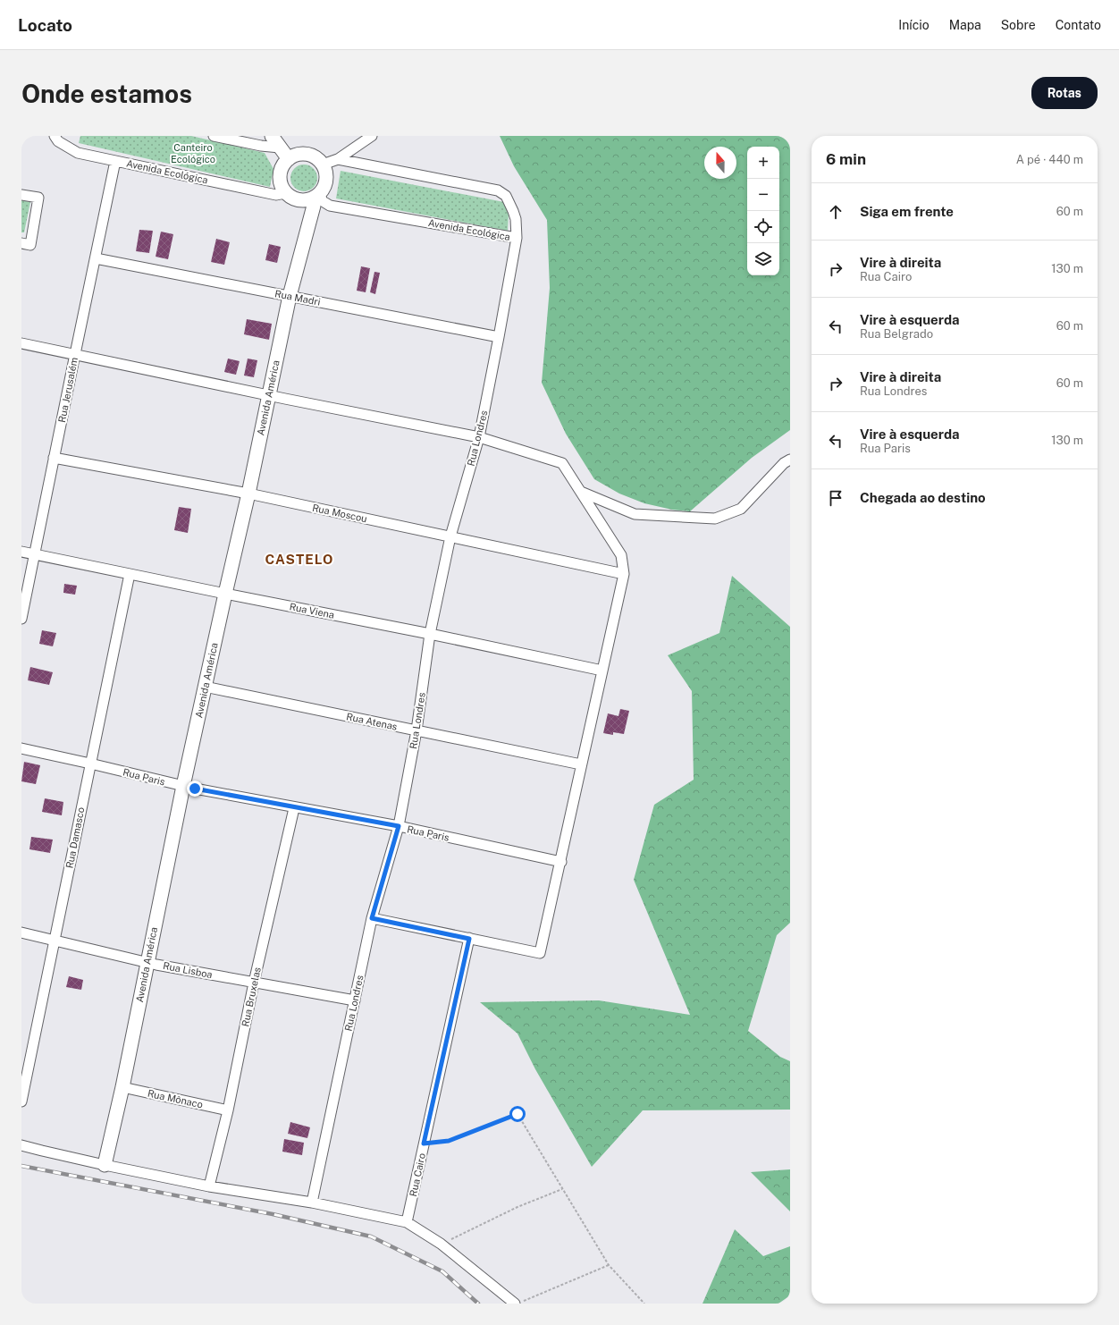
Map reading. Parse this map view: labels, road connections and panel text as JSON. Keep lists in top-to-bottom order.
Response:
{
  "streets": {
    "street": [
      "Avenida Ecológica",
      "Rua Madri",
      "Rua Jerusalém",
      "Avenida América",
      "Rua Londres",
      "Rua Moscou",
      "Rua Viena",
      "Rua Atenas",
      "Rua Paris",
      "Rua Damasco",
      "Rua Lisboa",
      "Rua Bruxelas",
      "Rua Mônaco",
      "Rua Cairo"
    ]
  },
  "crossings": [
    ["Avenida Ecológica", "Rua Jerusalém"],
    ["Avenida Ecológica", "Avenida América"],
    ["Avenida Ecológica", "Rua Londres"],
    ["Rua Madri", "Rua Jerusalém"],
    ["Rua Madri", "Avenida América"],
    ["Rua Madri", "Rua Londres"],
    ["Rua Jerusalém", "Rua Moscou"],
    ["Rua Jerusalém", "Rua Viena"],
    ["Avenida América", "Rua Moscou"],
    ["Avenida América", "Rua Viena"],
    ["Avenida América", "Rua Atenas"],
    ["Avenida América", "Rua Paris"],
    ["Avenida América", "Rua Lisboa"],
    ["Avenida América", "Rua Mônaco"],
    ["Rua Londres", "Rua Moscou"],
    ["Rua Londres", "Rua Viena"],
    ["Rua Londres", "Rua Atenas"],
    ["Rua Londres", "Rua Paris"],
    ["Rua Londres", "Rua Lisboa"],
    ["Rua Viena", "Rua Damasco"],
    ["Rua Paris", "Rua Damasco"],
    ["Rua Paris", "Rua Bruxelas"],
    ["Rua Damasco", "Rua Lisboa"],
    ["Rua Lisboa", "Rua Bruxelas"],
    ["Rua Bruxelas", "Rua Mônaco"]
  ],
  "districts": ["CASTELO"],
  "parks": ["Canteiro Ecológico"],
  "north": "top",
  "page": {
    "header": "Locato",
    "nav": [
      "Início",
      "Mapa",
      "Sobre",
      "Contato"
    ],
    "buttons": "Rotas",
    "title": "Onde estamos",
    "heading": ["6 min", "A pé · 440 m"],
    "map_buttons": ["+", "−"],
    "list": [
      ["Siga em frente", "60 m"],
      ["Vire à direita", "Rua Cairo", "130 m"],
      ["Vire à esquerda", "Rua Belgrado", "60 m"],
      ["Vire à direita", "Rua Londres", "60 m"],
      ["Vire à esquerda", "Rua Paris", "130 m"],
      "Chegada ao destino"
    ]
  }
}
